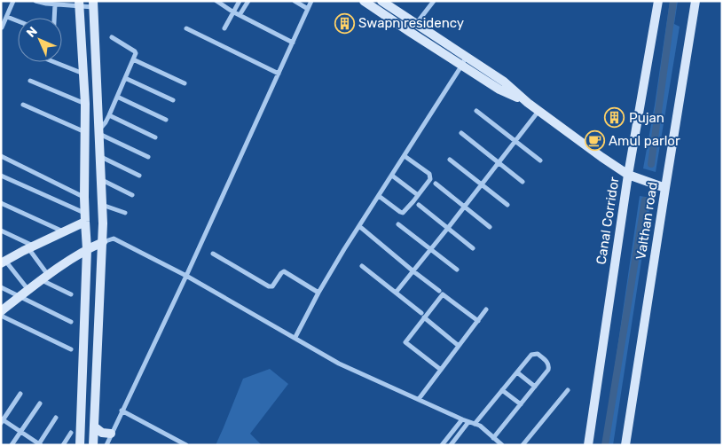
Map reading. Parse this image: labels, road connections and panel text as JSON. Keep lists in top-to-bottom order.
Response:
{
  "streets": {
    "street": ["Canal Corridor", "Valthan road"]
  },
  "places": {
    "building": ["Swapn residency", "Pujan"],
    "cafe": ["Amul parlor"]
  },
  "north": "top left"
}
